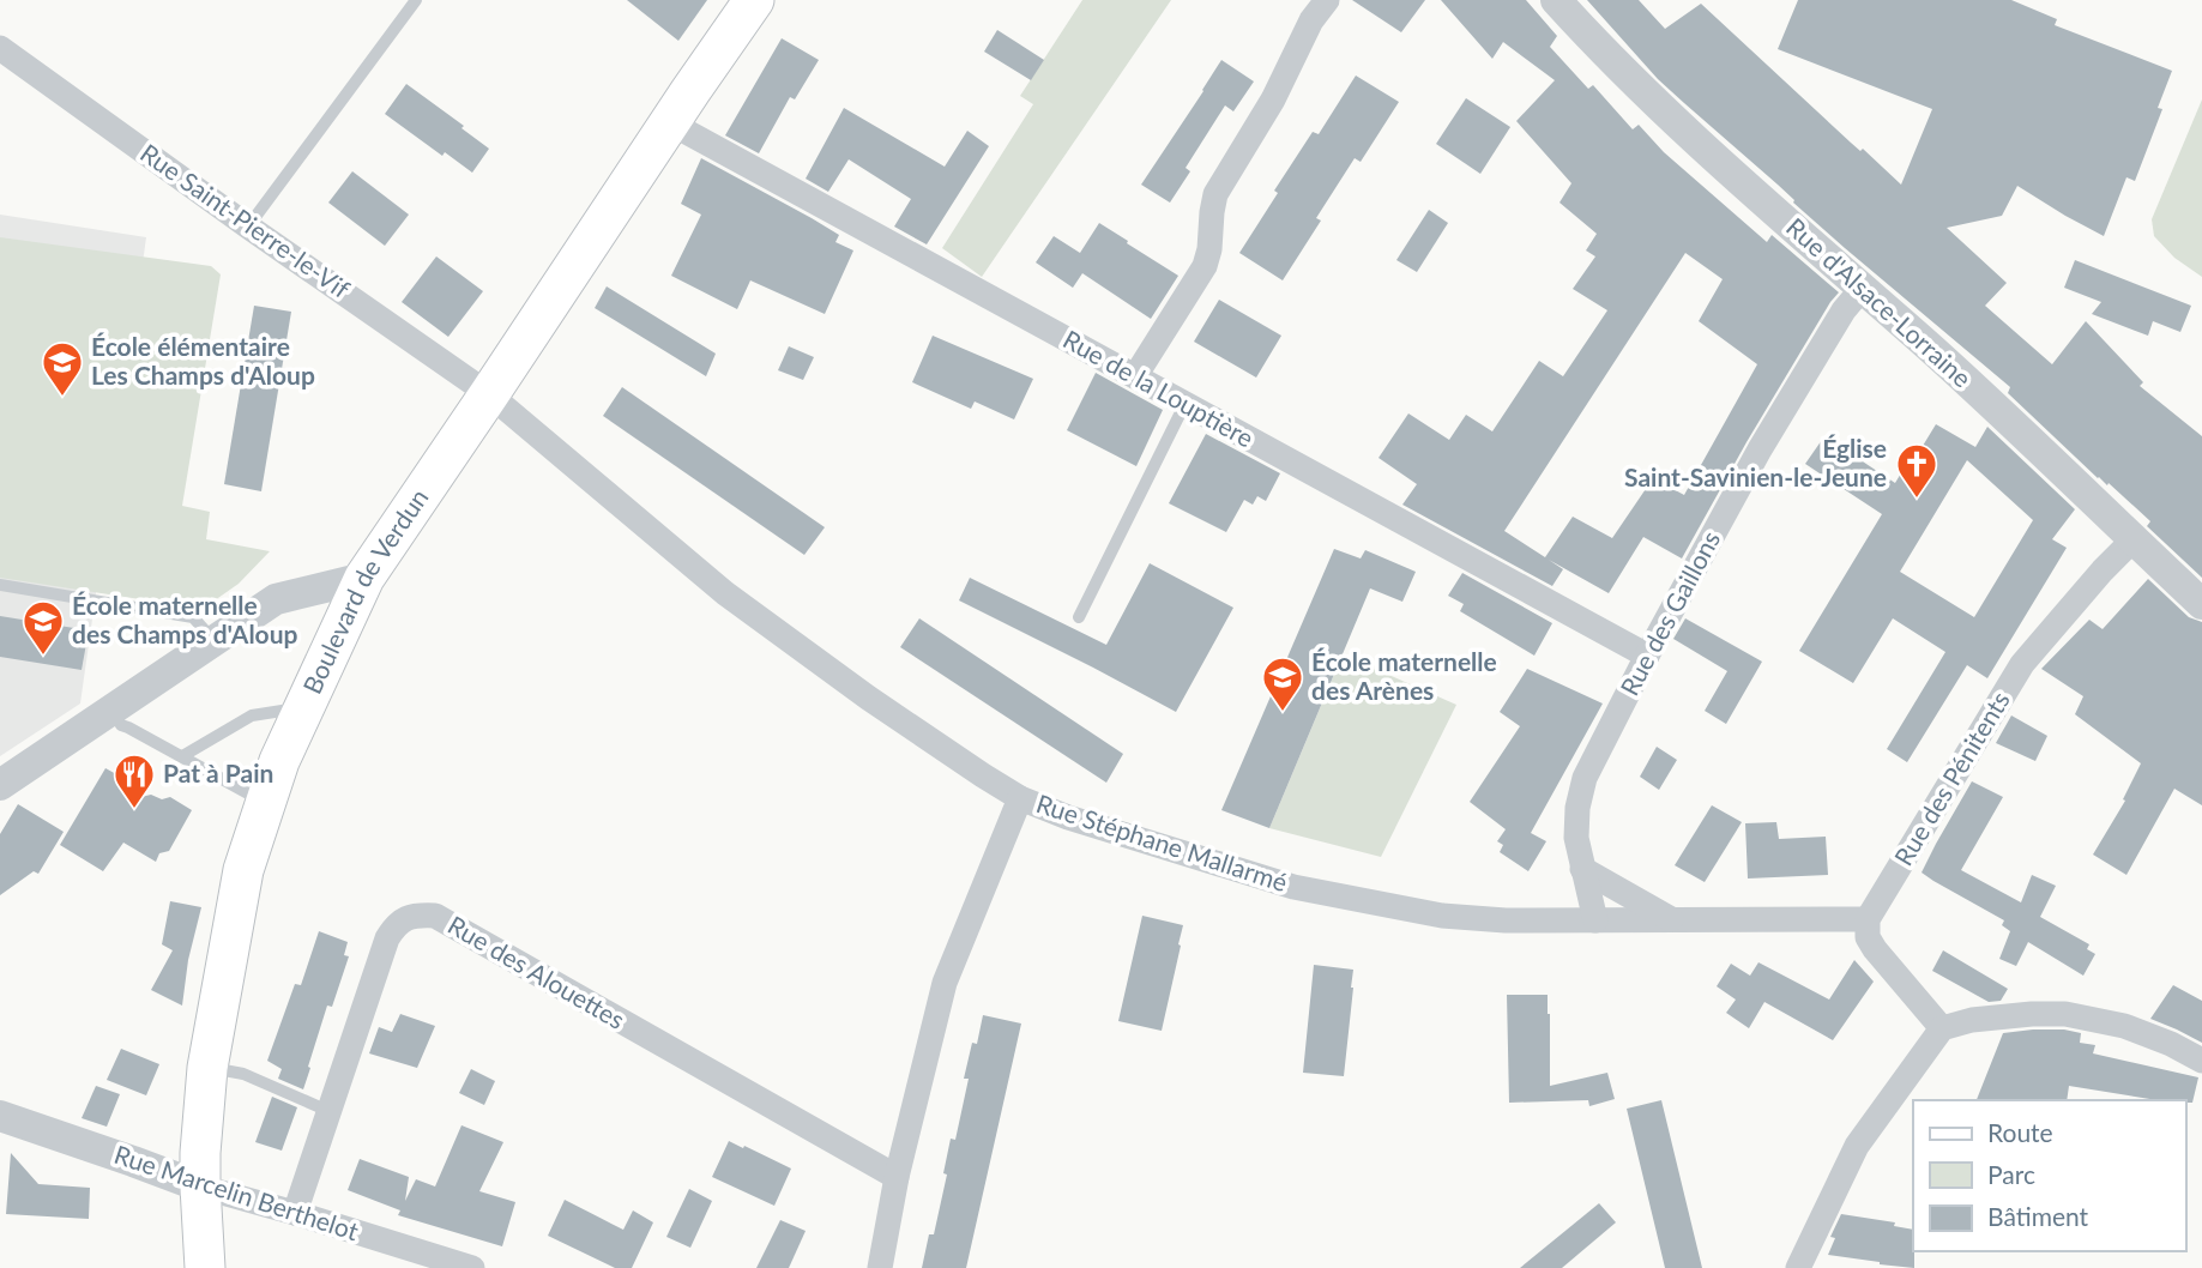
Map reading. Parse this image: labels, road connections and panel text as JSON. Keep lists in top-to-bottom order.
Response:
{
  "streets": {
    "main road": ["Boulevard de Verdun"],
    "street": [
      "Rue Saint-Pierre-le-Vif",
      "Rue d'Alsace-Lorraine",
      "Rue de la Louptière",
      "Rue des Gaillons",
      "Rue des Pénitents",
      "Rue Stéphane Mallarmé",
      "Rue des Alouettes",
      "Rue Marcelin Berthelot"
    ]
  },
  "crossings": [
    ["Rue Saint-Pierre-le-Vif", "Boulevard de Verdun"],
    ["Rue Saint-Pierre-le-Vif", "Rue Stéphane Mallarmé"],
    ["Rue d'Alsace-Lorraine", "Rue des Gaillons"],
    ["Rue d'Alsace-Lorraine", "Rue des Pénitents"],
    ["Rue de la Louptière", "Boulevard de Verdun"],
    ["Rue de la Louptière", "Rue des Gaillons"],
    ["Boulevard de Verdun", "Rue Stéphane Mallarmé"],
    ["Boulevard de Verdun", "Rue Marcelin Berthelot"],
    ["Rue des Gaillons", "Rue Stéphane Mallarmé"],
    ["Rue des Pénitents", "Rue Stéphane Mallarmé"],
    ["Rue des Alouettes", "Rue Marcelin Berthelot"]
  ],
  "places": {
    "school or university": ["École élémentaire Les Champs d'Aloup", "École maternelle des Champs d'Aloup", "École maternelle des Arènes"],
    "church": ["Église Saint-Savinien-le-Jeune"],
    "restaurant": ["Pat à Pain"]
  },
  "legend": ["Route", "Parc", "Bâtiment"]
}
